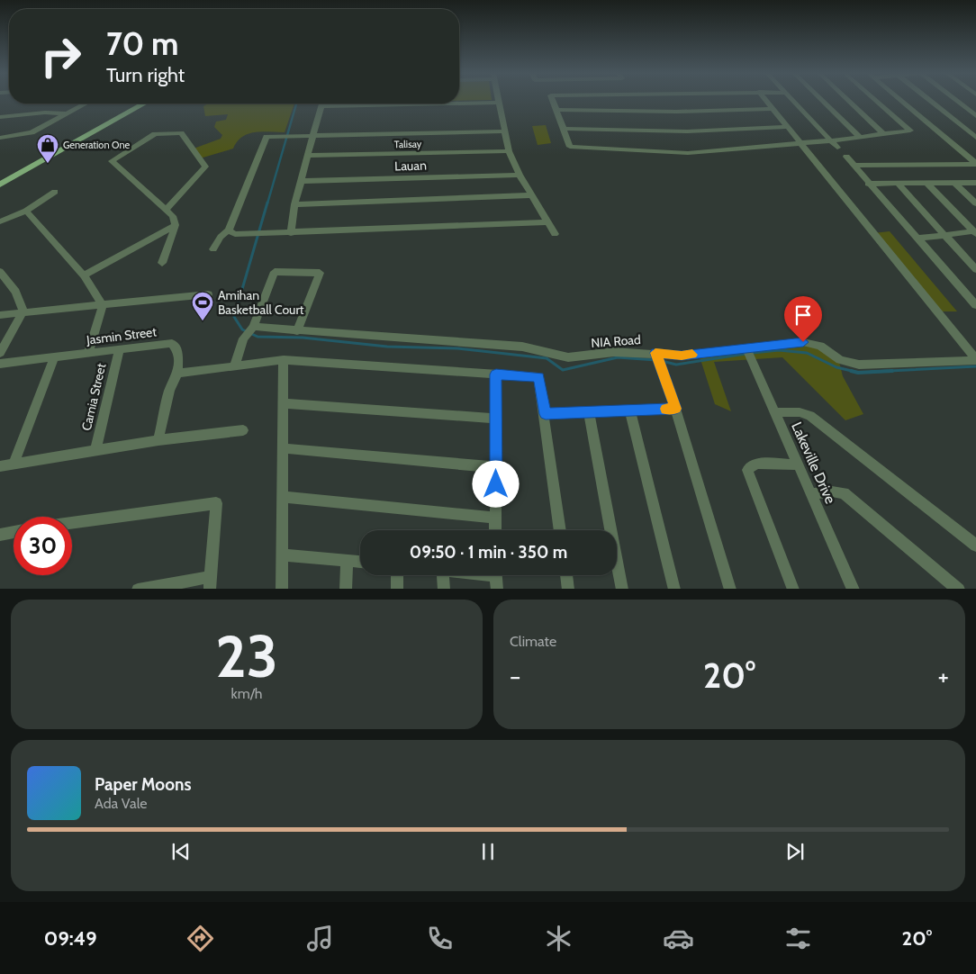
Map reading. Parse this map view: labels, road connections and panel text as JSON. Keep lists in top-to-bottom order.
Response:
{
  "streets": {
    "street": [
      "Talisay",
      "Lauan",
      "Jasmin Street",
      "NIA Road",
      "Camia Street",
      "Lakeville Drive"
    ]
  },
  "crossings": [
    ["Jasmin Street", "Camia Street"],
    ["NIA Road", "Lakeville Drive"]
  ],
  "places": {
    "shop": ["Generation One"],
    "sports": ["Amihan Basketball Court"]
  },
  "page": {
    "turn": ["70 m", "Turn right"],
    "limit": "30",
    "trip": "09:50 · 1 min · 350 m",
    "tile": [
      ["23", "km/h"],
      "Climate"
    ],
    "heat": ["−", "20°", "+"],
    "song": ["Paper Moons", "Ada Vale"],
    "tabs": ["09:49", "20°"]
  }
}
